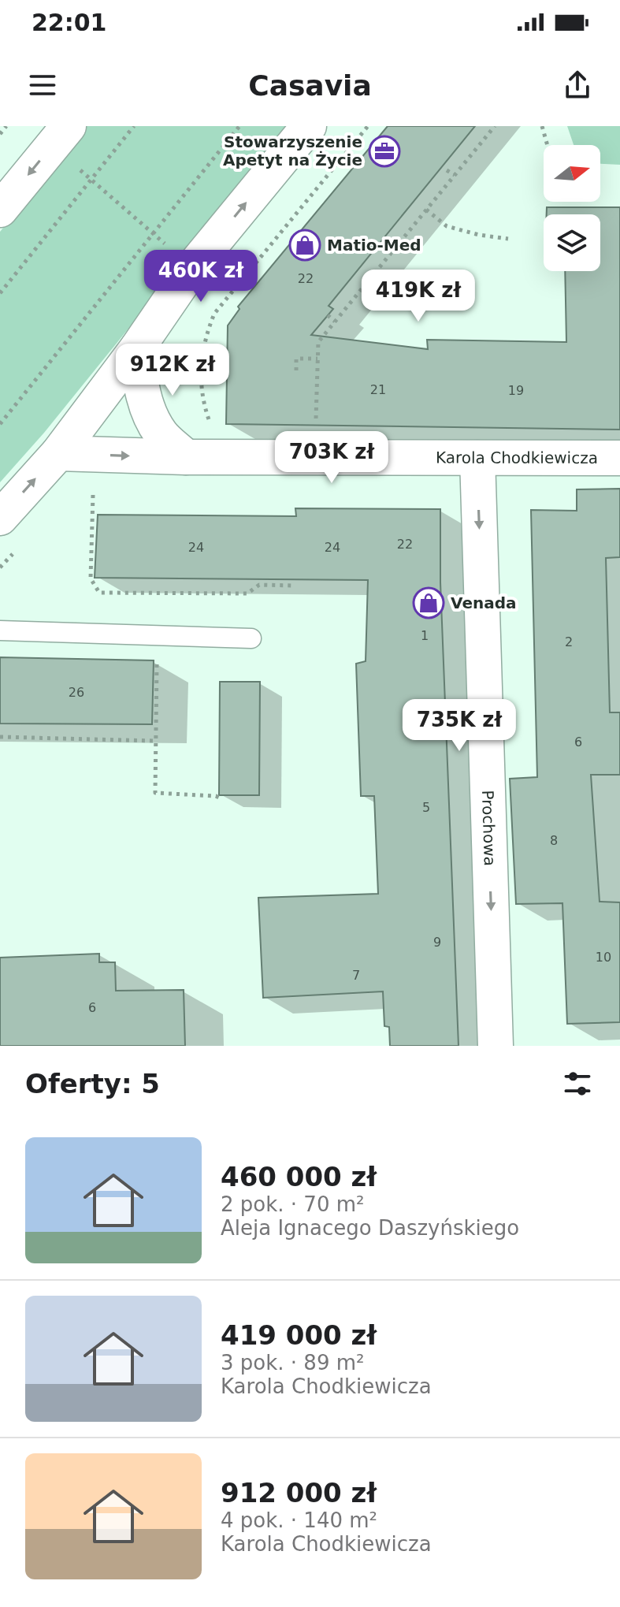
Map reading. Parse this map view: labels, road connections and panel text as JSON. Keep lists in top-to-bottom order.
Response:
{
  "streets": {
    "street": ["Karola Chodkiewicza", "Prochowa"]
  },
  "crossings": [
    ["Karola Chodkiewicza", "Prochowa"]
  ],
  "one_way": ["Prochowa"],
  "places": {
    "office": ["Stowarzyszenie Apetyt na Życie"],
    "shop": ["Matio-Med", "Venada"]
  },
  "house_numbers": [
    "22",
    "21",
    "19",
    "22",
    "24",
    "24",
    "1",
    "2",
    "26",
    "6",
    "5",
    "8",
    "9",
    "10",
    "7",
    "6"
  ],
  "north": "right",
  "page": {
    "status": "22:01",
    "header": "Casavia",
    "price": [
      "460K zł",
      "419K zł",
      "912K zł",
      "703K zł",
      "735K zł"
    ],
    "heading": "Oferty: 5",
    "list": [
      {
        "name": "460 000 zł",
        "note": "2 pok. · 70 m² · Aleja Ignacego Daszyńskiego"
      },
      {
        "name": "419 000 zł",
        "note": "3 pok. · 89 m² · Karola Chodkiewicza"
      },
      {
        "name": "912 000 zł",
        "note": "4 pok. · 140 m² · Karola Chodkiewicza"
      }
    ]
  }
}
